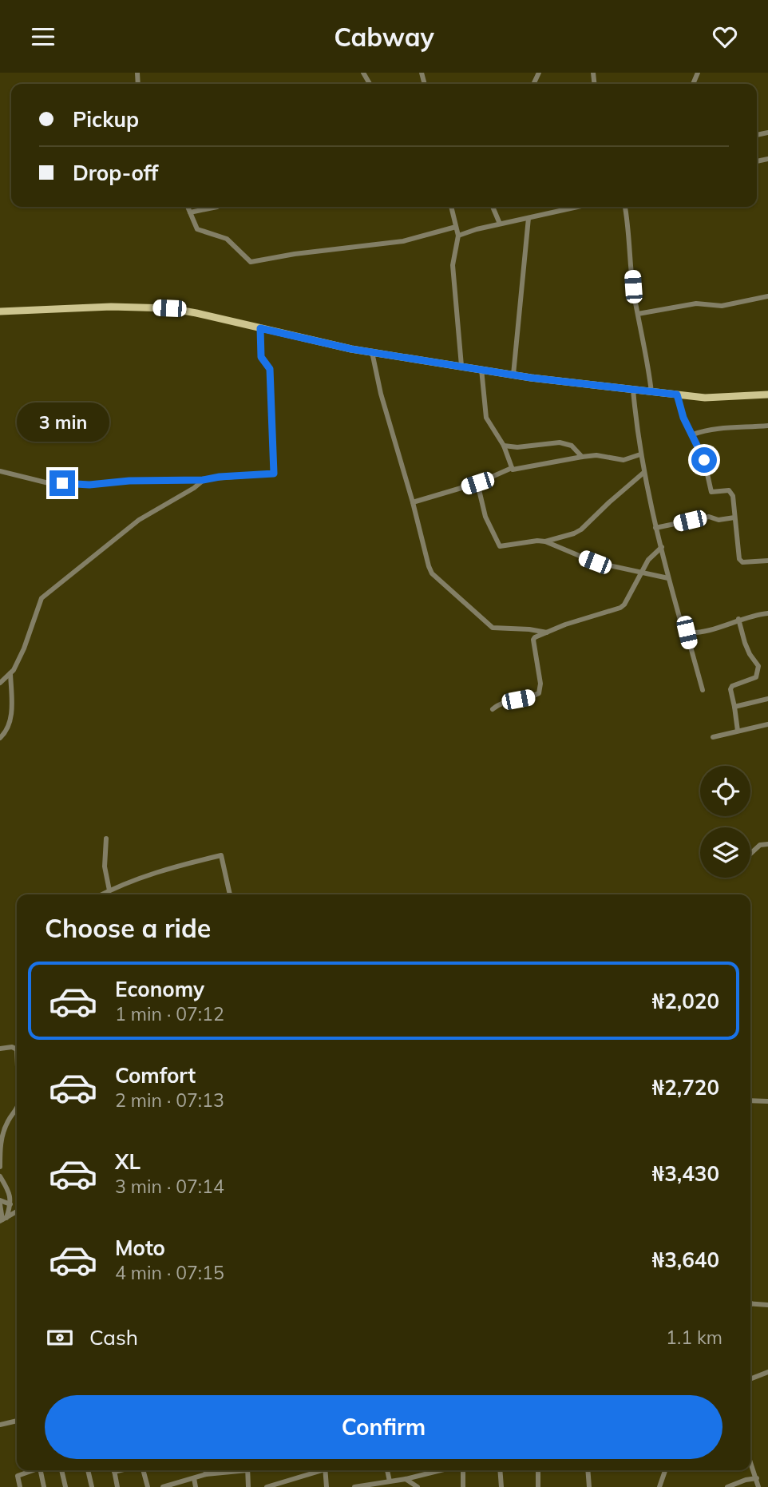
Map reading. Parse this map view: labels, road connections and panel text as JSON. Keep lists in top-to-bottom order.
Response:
{
  "page": {
    "header": "Cabway",
    "banner": ["Pickup", "Drop-off"],
    "bubble": "3 min",
    "heading": "Choose a ride",
    "list": [
      {
        "name": "Economy",
        "note": "1 min · 07:12",
        "value": "₦2,020"
      },
      {
        "name": "Comfort",
        "note": "2 min · 07:13",
        "value": "₦2,720"
      },
      {
        "name": "XL",
        "note": "3 min · 07:14",
        "value": "₦3,430"
      },
      {
        "name": "Moto",
        "note": "4 min · 07:15",
        "value": "₦3,640"
      }
    ],
    "pay": ["Cash", "1.1 km"],
    "buttons": "Confirm"
  }
}
